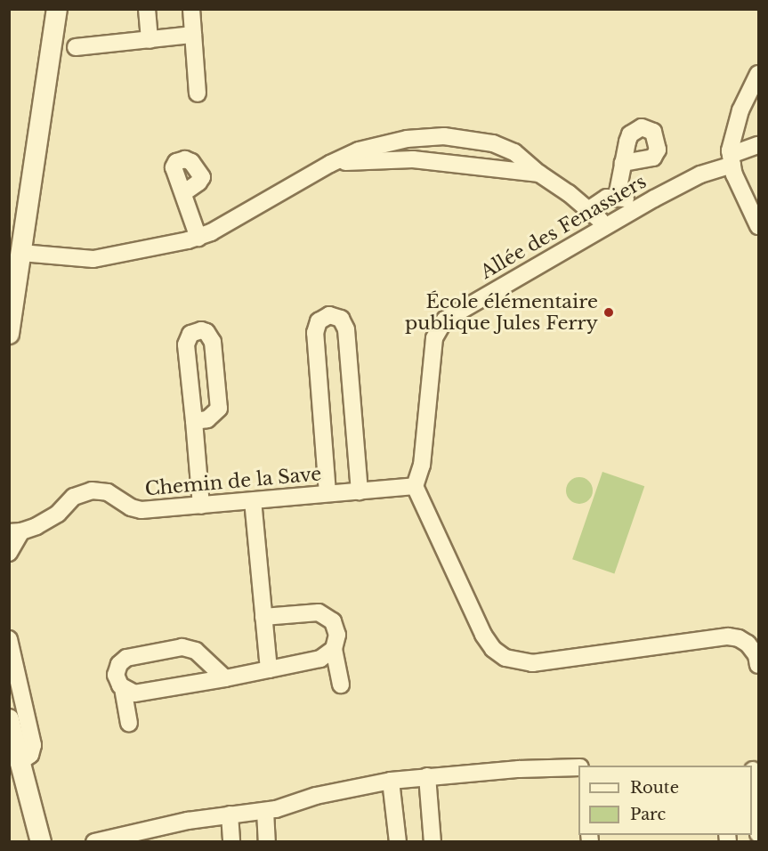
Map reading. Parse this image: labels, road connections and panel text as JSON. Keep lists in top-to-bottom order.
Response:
{
  "streets": {
    "street": ["Allée des Fenassiers", "Chemin de la Save"]
  },
  "crossings": [
    ["Allée des Fenassiers", "Chemin de la Save"]
  ],
  "places": ["École élémentaire publique Jules Ferry"],
  "legend": ["Route", "Parc"]
}
